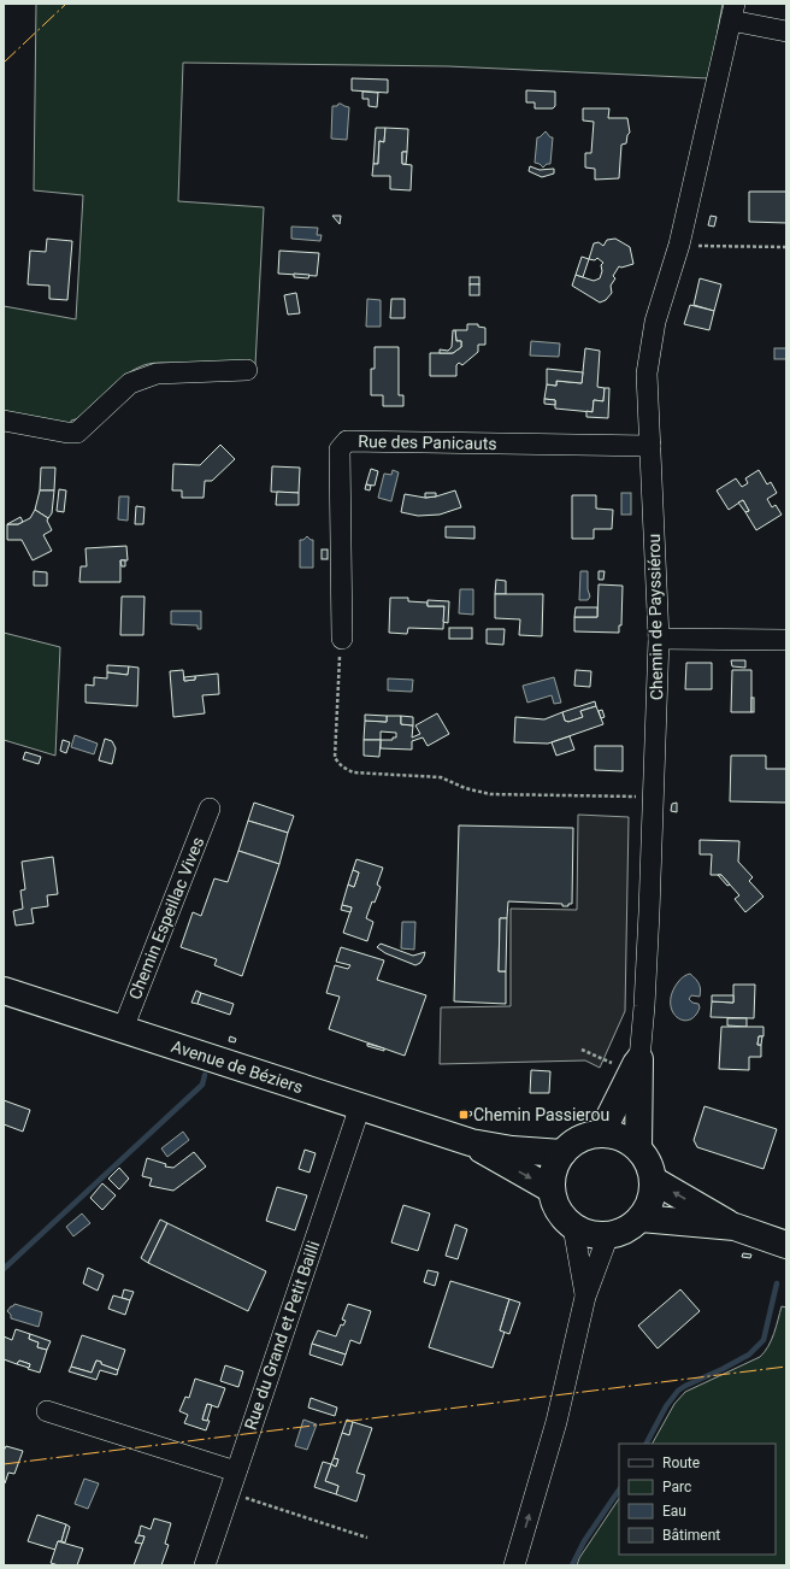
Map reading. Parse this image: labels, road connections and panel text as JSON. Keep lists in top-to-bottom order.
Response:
{
  "streets": {
    "main road": ["Chemin de Payssiérou", "Avenue de Béziers"],
    "street": ["Rue des Panicauts", "Chemin Espeillac Vives", "Rue du Grand et Petit Bailli"]
  },
  "crossings": [
    ["Rue des Panicauts", "Chemin de Payssiérou"],
    ["Chemin de Payssiérou", "Avenue de Béziers"],
    ["Chemin Espeillac Vives", "Avenue de Béziers"],
    ["Avenue de Béziers", "Rue du Grand et Petit Bailli"]
  ],
  "places": {
    "transit": ["Chemin Passierou"]
  },
  "legend": [
    "Route",
    "Parc",
    "Eau",
    "Bâtiment"
  ]
}
